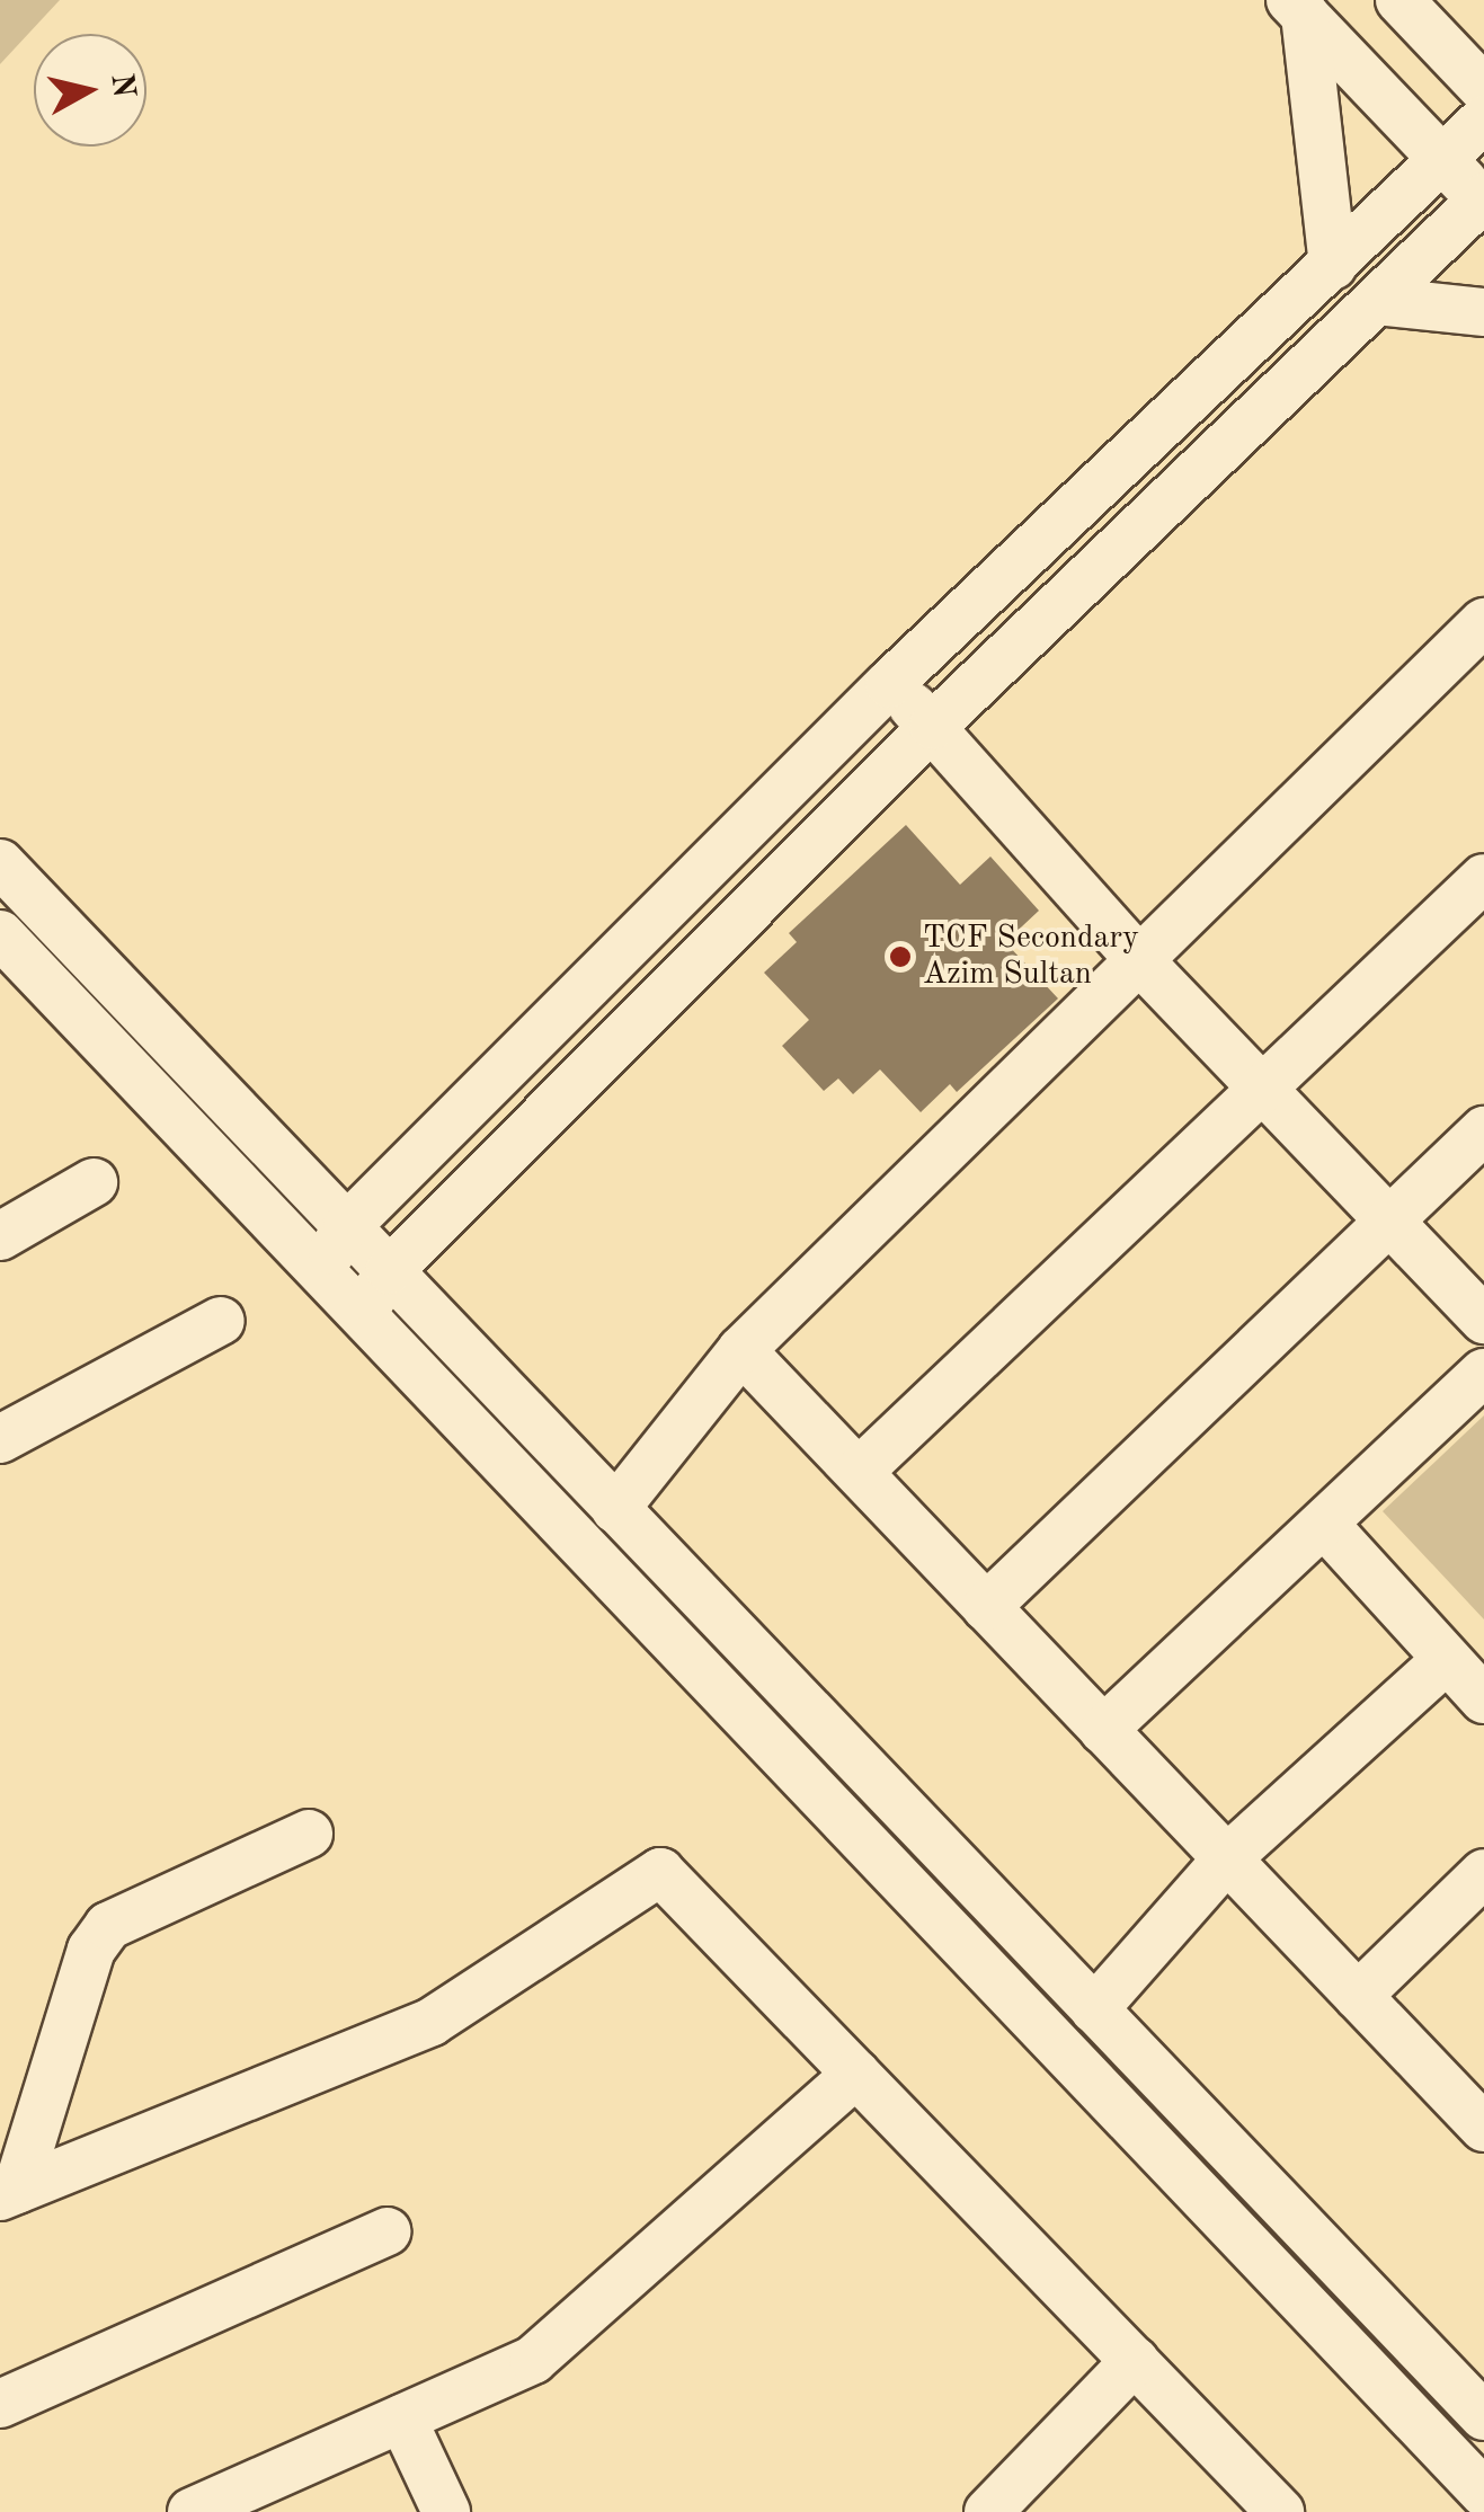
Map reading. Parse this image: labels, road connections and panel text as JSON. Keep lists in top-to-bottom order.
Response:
{
  "places": ["TCF Secondary Azim Sultan"],
  "north": "right"
}
